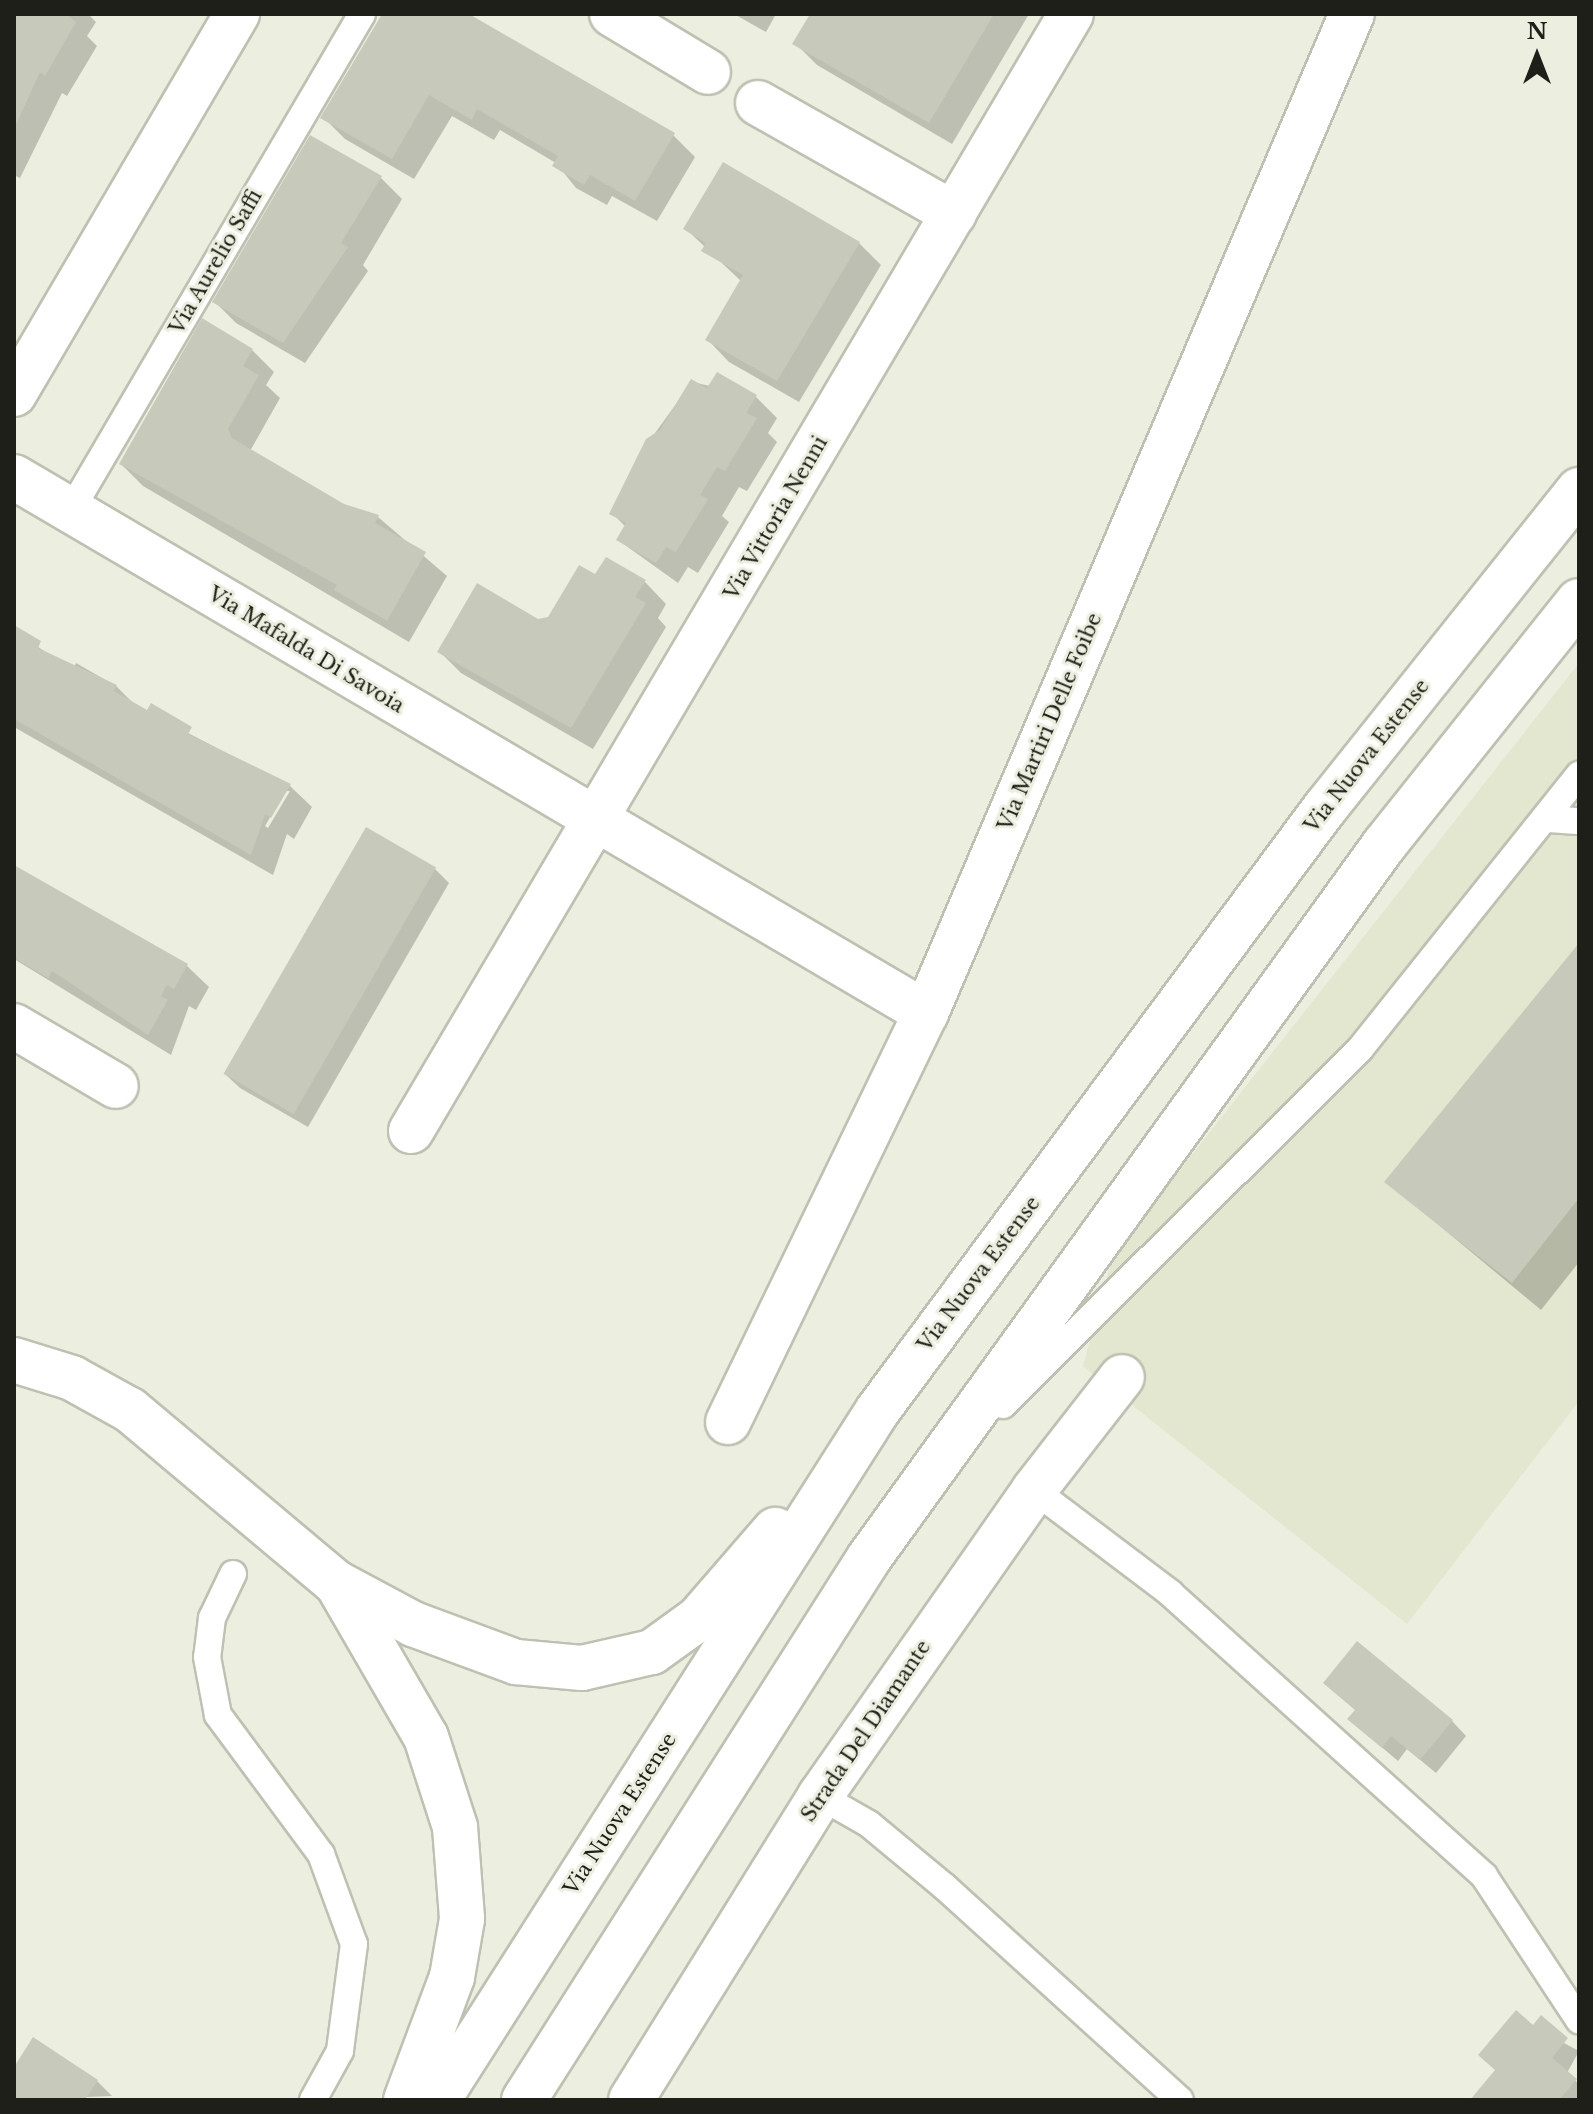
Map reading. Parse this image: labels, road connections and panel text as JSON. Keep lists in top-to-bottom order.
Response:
{
  "streets": {
    "main road": [
      "Via Vittoria Nenni",
      "Via Mafalda Di Savoia",
      "Via Martiri Delle Foibe",
      "Via Nuova Estense",
      "Strada Del Diamante"
    ],
    "lane": ["Via Aurelio Saffi"]
  },
  "crossings": [
    ["Via Aurelio Saffi", "Via Mafalda Di Savoia"],
    ["Via Vittoria Nenni", "Via Mafalda Di Savoia"],
    ["Via Mafalda Di Savoia", "Via Martiri Delle Foibe"]
  ],
  "north": "top"
}
